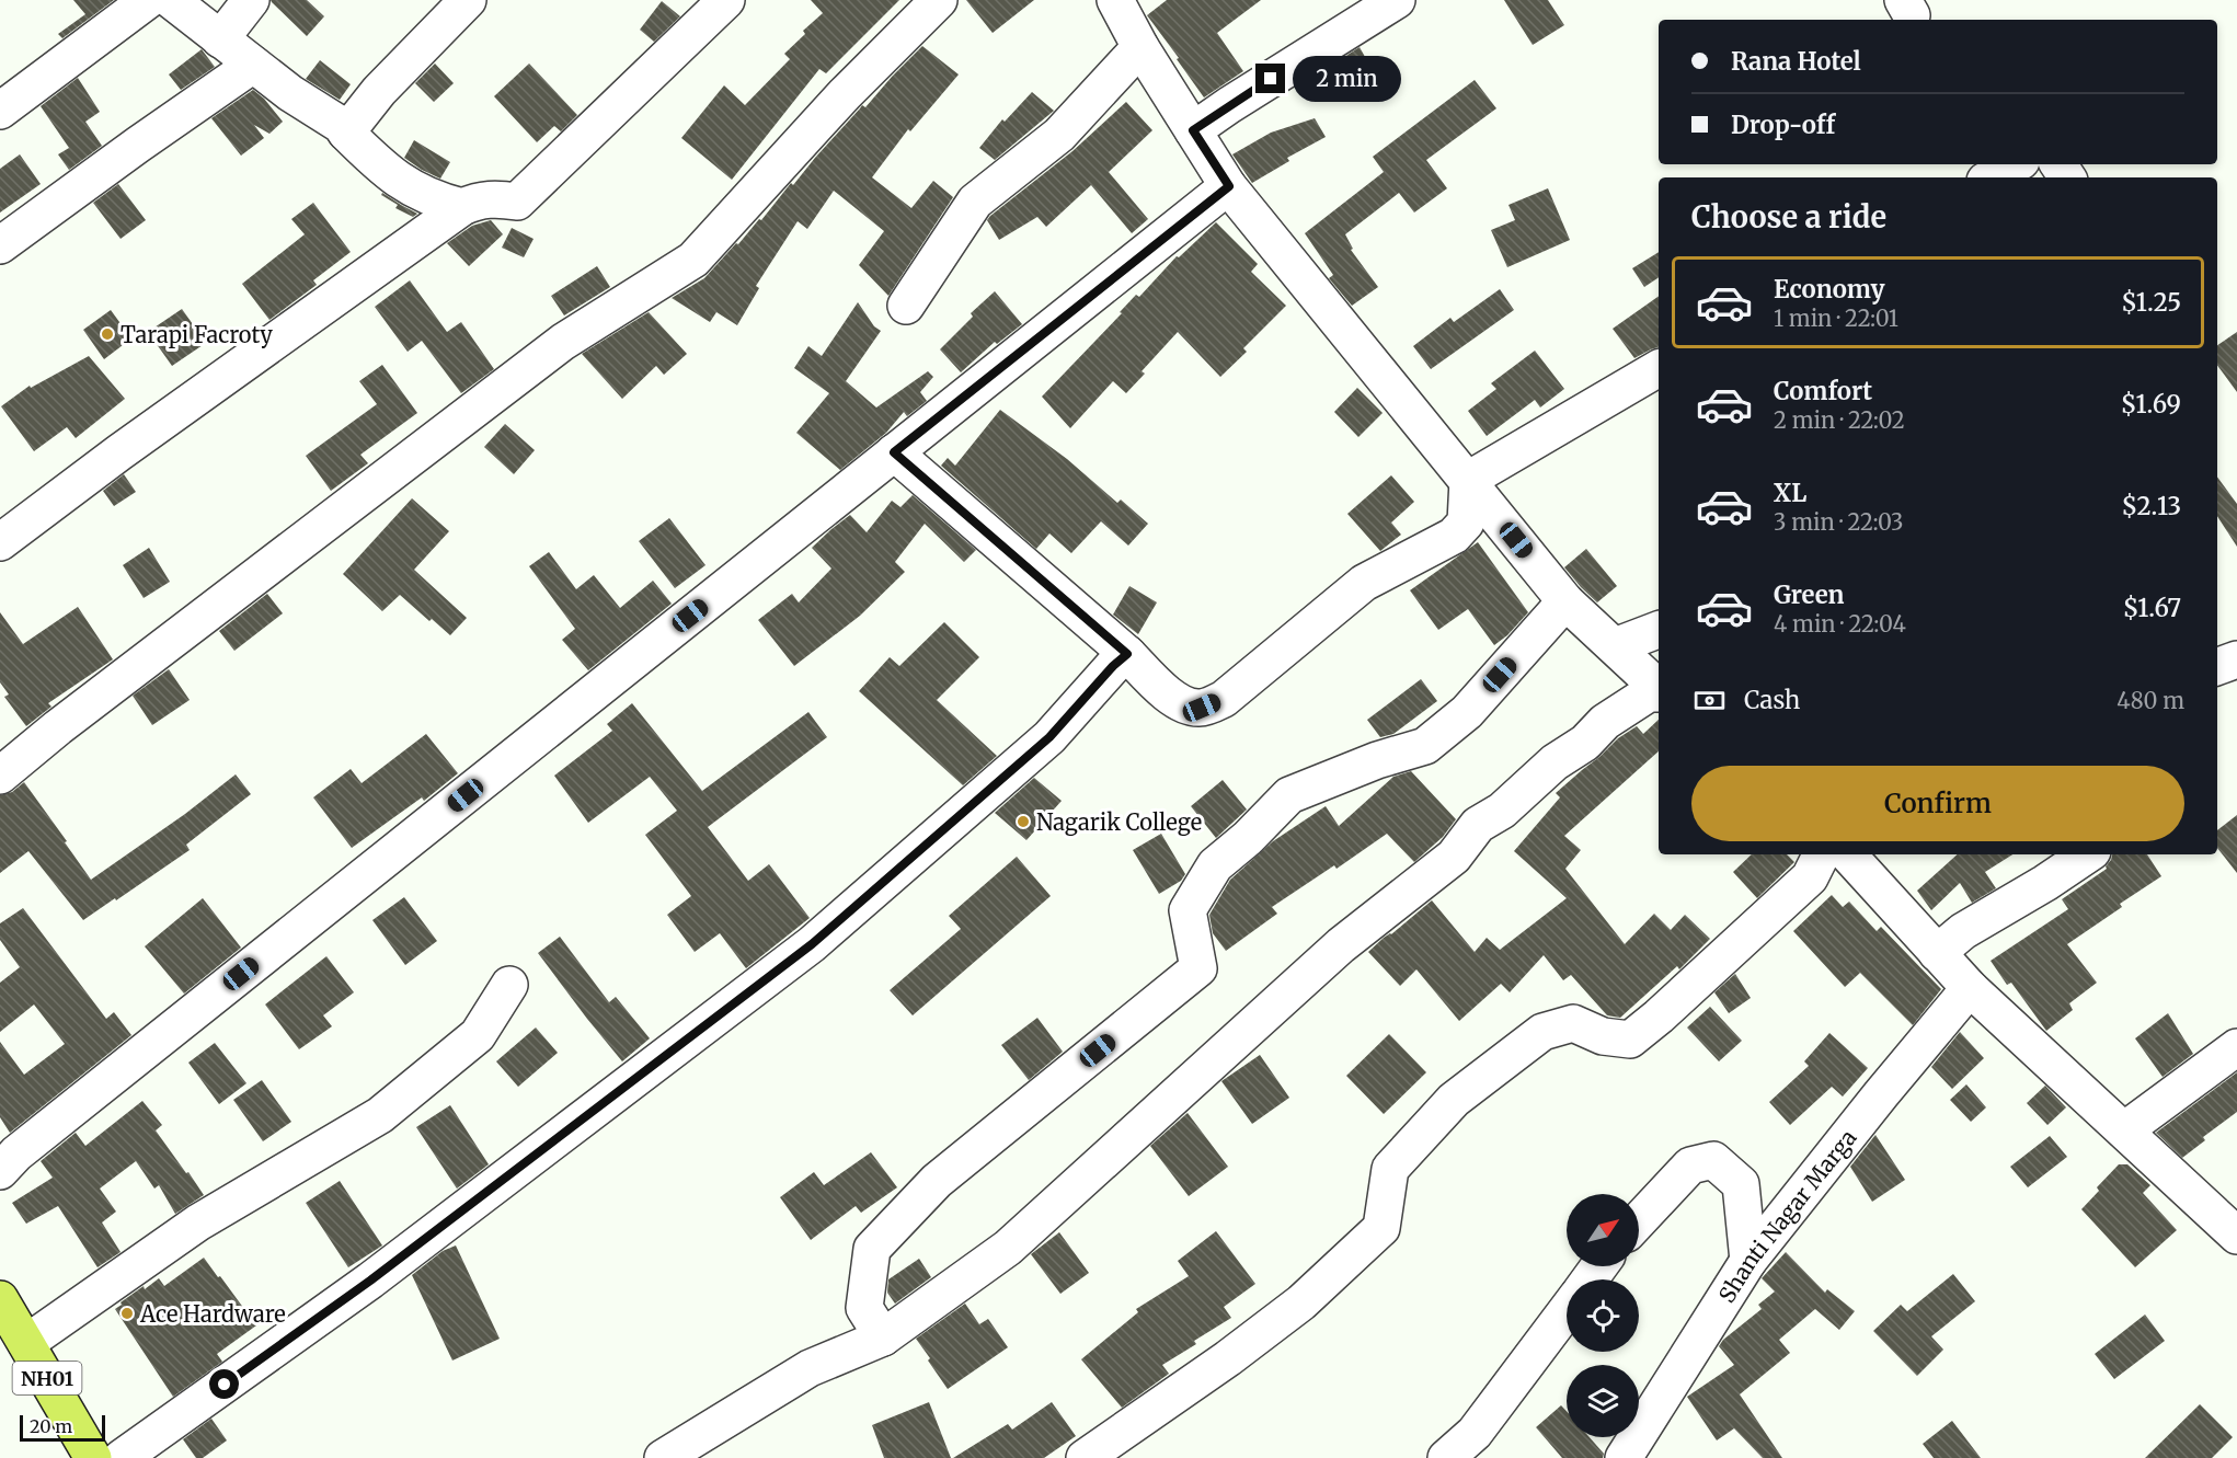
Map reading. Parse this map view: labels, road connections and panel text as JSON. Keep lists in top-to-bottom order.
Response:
{
  "streets": {
    "highway": ["NH01"],
    "street": ["Shanti Nagar Marga"]
  },
  "places": ["Tarapi Facroty", "Nagarik College", "Ace Hardware"],
  "scale_bar": "20 m",
  "north": "top right",
  "page": {
    "banner": ["Rana Hotel", "Drop-off"],
    "bubble": "2 min",
    "heading": "Choose a ride",
    "list": [
      {
        "name": "Economy",
        "note": "1 min · 22:01",
        "value": "$1.25"
      },
      {
        "name": "Comfort",
        "note": "2 min · 22:02",
        "value": "$1.69"
      },
      {
        "name": "XL",
        "note": "3 min · 22:03",
        "value": "$2.13"
      },
      {
        "name": "Green",
        "note": "4 min · 22:04",
        "value": "$1.67"
      }
    ],
    "pay": ["Cash", "480 m"],
    "buttons": "Confirm",
    "scale": "20 m"
  }
}
